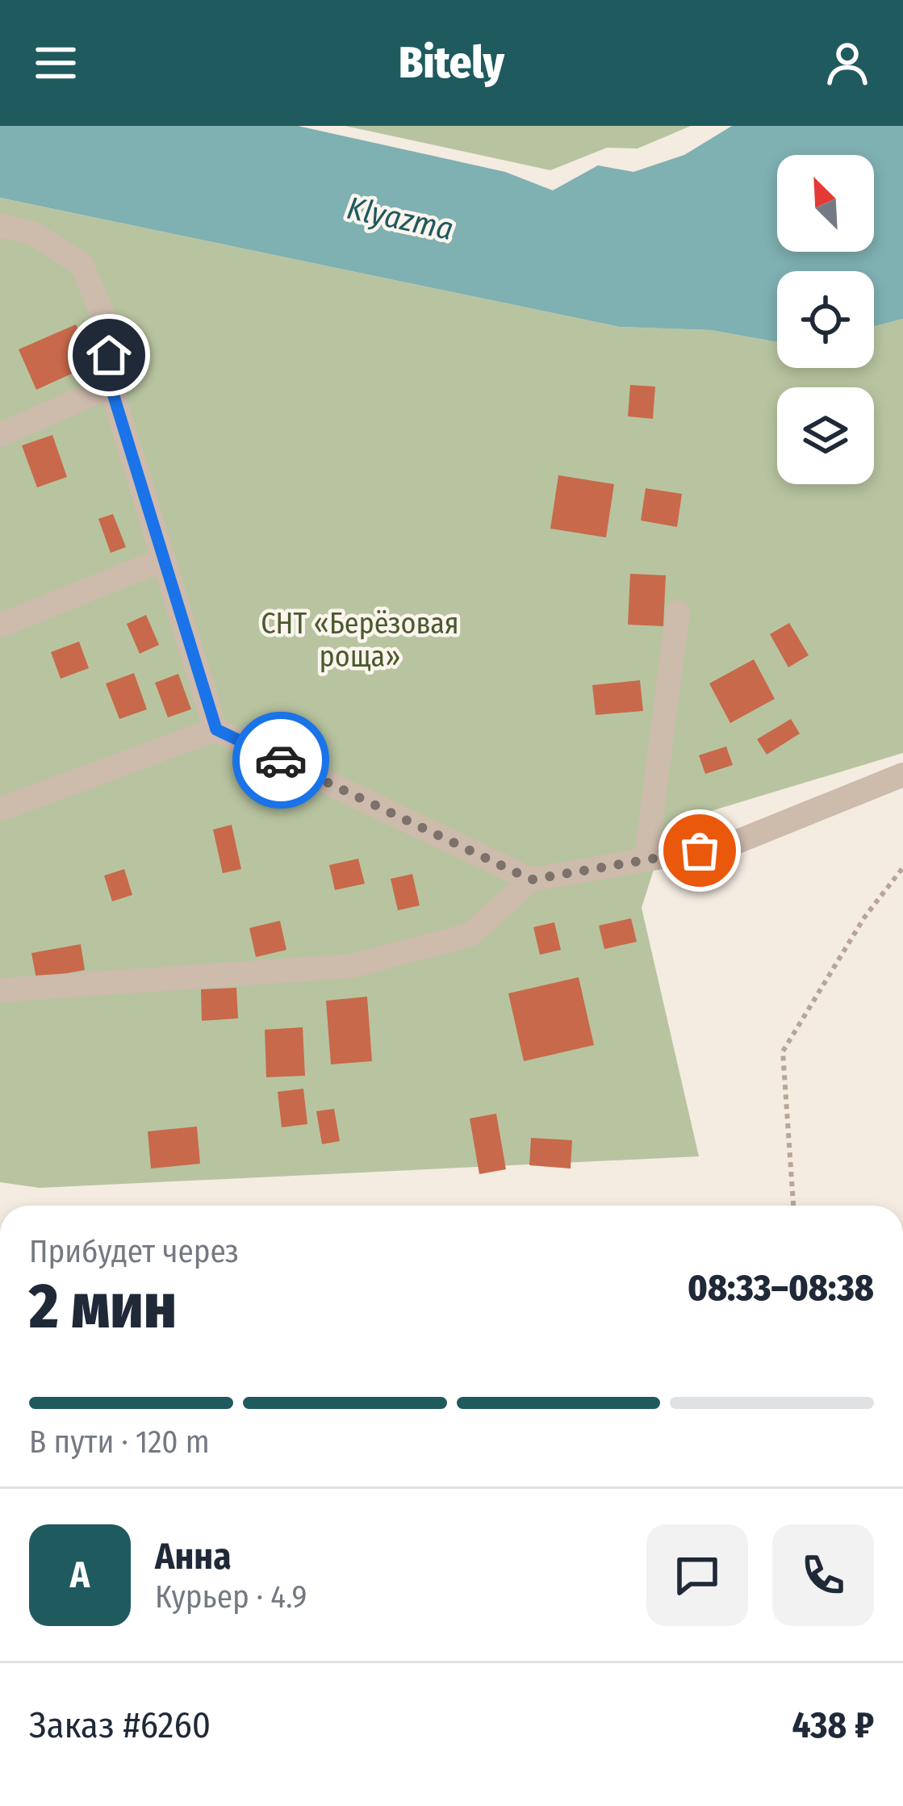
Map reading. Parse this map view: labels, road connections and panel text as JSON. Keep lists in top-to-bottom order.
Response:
{
  "water": ["Klyazma"],
  "parks": ["СНТ «Берёзовая роща»"],
  "north": "top left",
  "page": {
    "header": "Bitely",
    "heading": ["2 мин", "Прибудет через", "08:33–08:38"],
    "panel": [
      "Анна",
      "Курьер · 4.9",
      "Заказ #6260",
      "438 ₽"
    ],
    "bar": "В пути · 120 m",
    "round": "А"
  }
}
